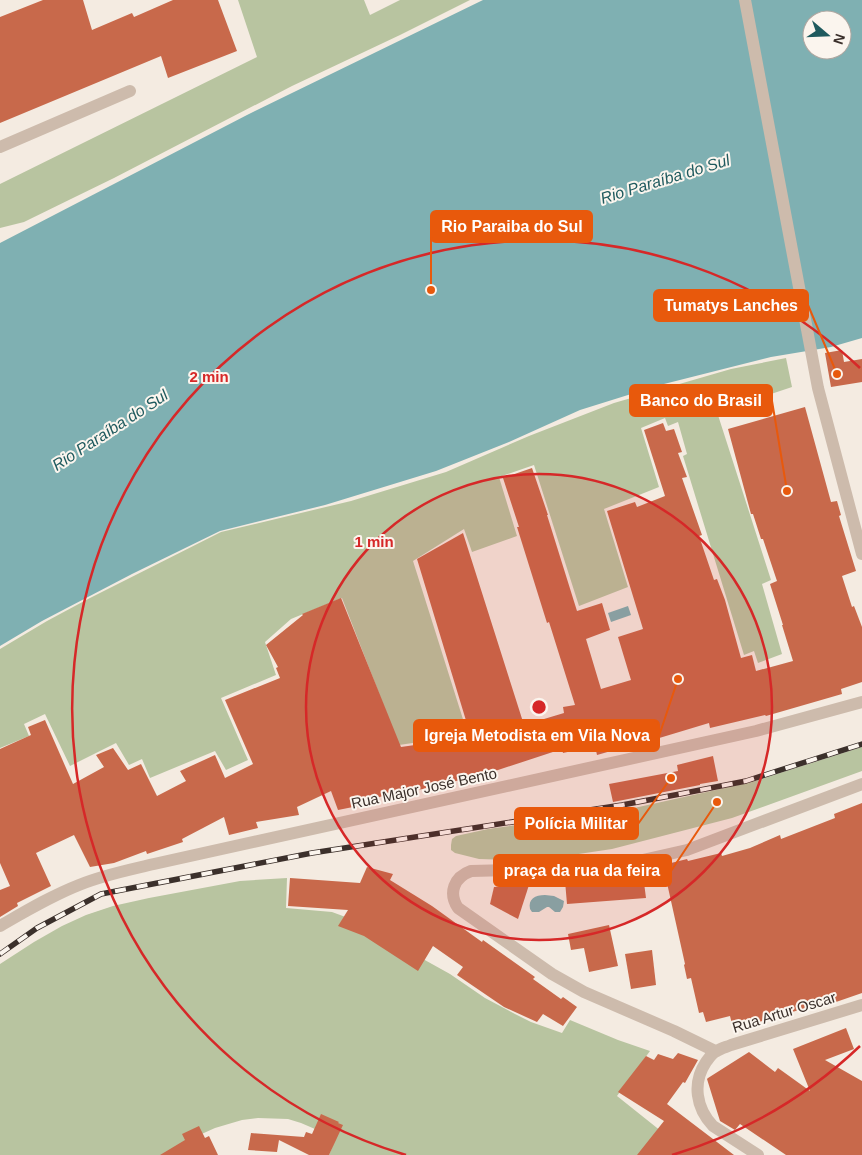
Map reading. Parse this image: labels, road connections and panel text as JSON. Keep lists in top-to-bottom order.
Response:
{
  "streets": {
    "street": ["Rua Major José Bento", "Rua Artur Oscar"]
  },
  "water": ["Rio Paraíba do Sul"],
  "places": [
    "Rio Paraiba do Sul",
    "Tumatys Lanches",
    "Banco do Brasil",
    "Igreja Metodista em Vila Nova",
    "Polícia Militar",
    "praça da rua da feira"
  ],
  "north": "right",
  "rings": ["2 min", "1 min"]
}
